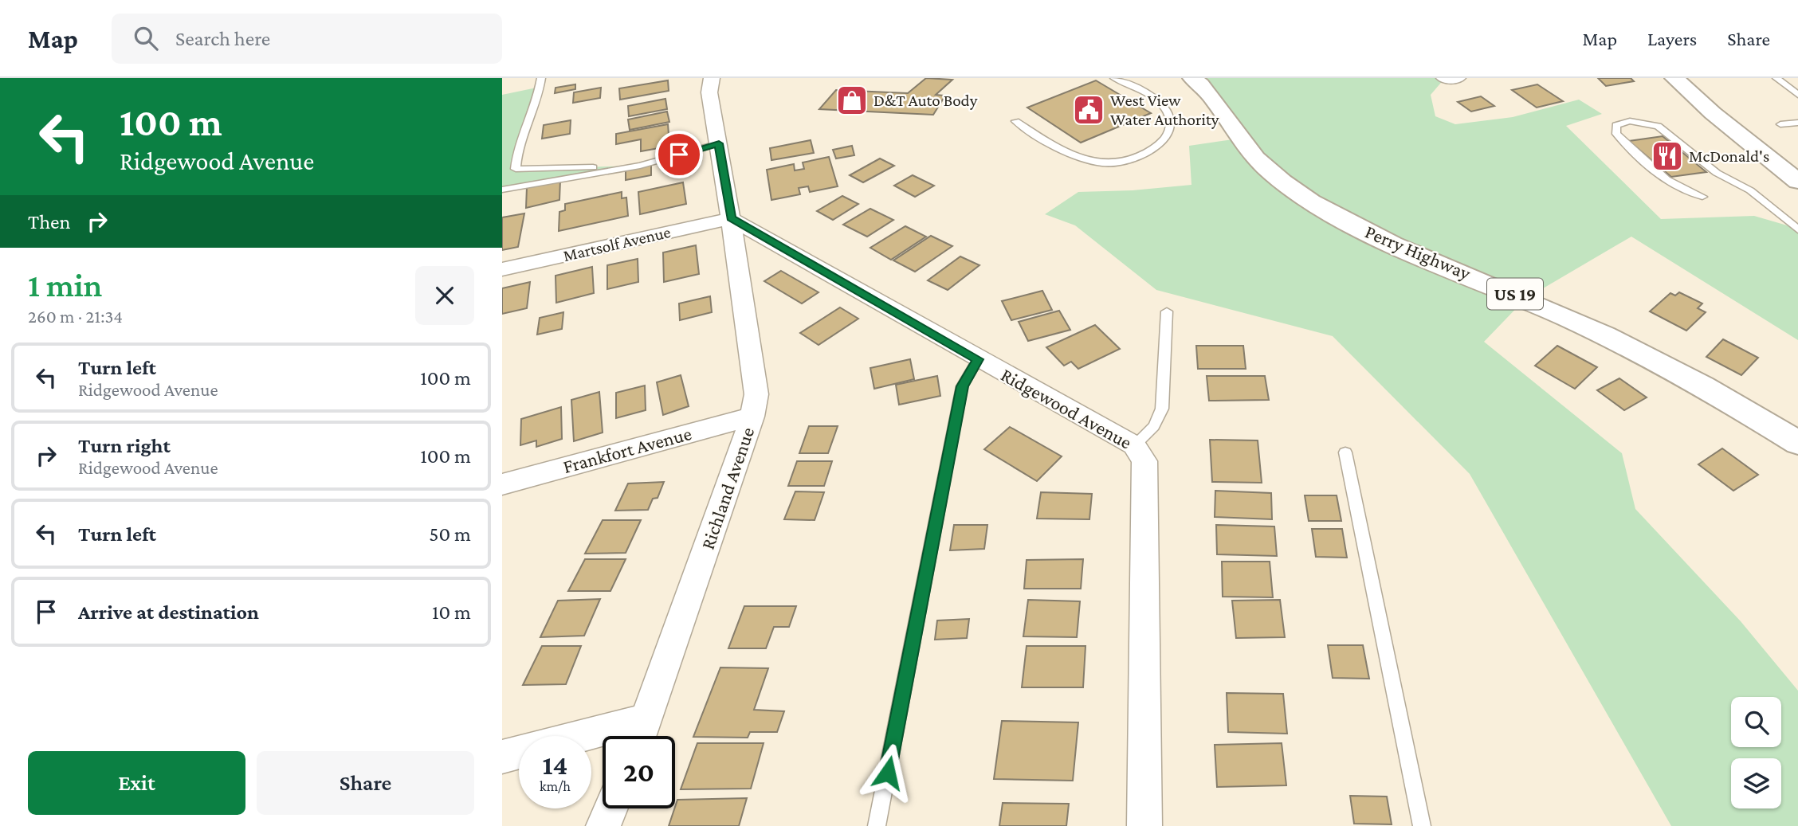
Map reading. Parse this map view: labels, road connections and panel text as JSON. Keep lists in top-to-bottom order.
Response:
{
  "streets": {
    "main road": ["Perry Highway", "US 19"],
    "street": [
      "Martsolf Avenue",
      "Ridgewood Avenue",
      "Frankfort Avenue",
      "Richland Avenue"
    ]
  },
  "crossings": [
    ["Martsolf Avenue", "Ridgewood Avenue"],
    ["Martsolf Avenue", "Richland Avenue"],
    ["Ridgewood Avenue", "Richland Avenue"],
    ["Frankfort Avenue", "Richland Avenue"]
  ],
  "places": {
    "shop": ["D&T Auto Body"],
    "public building": ["West View Water Authority"],
    "restaurant": ["McDonald's"]
  },
  "page": {
    "header": "Map",
    "search": "Search here",
    "nav": ["Map", "Layers", "Share"],
    "turn": ["100 m", "Ridgewood Avenue"],
    "then": "Then",
    "heading": ["1 min", "260 m · 21:34"],
    "list": [
      {
        "name": "Turn left",
        "note": "Ridgewood Avenue",
        "value": "100 m"
      },
      {
        "name": "Turn right",
        "note": "Ridgewood Avenue",
        "value": "100 m"
      },
      {
        "name": "Turn left",
        "value": "50 m"
      },
      {
        "name": "Arrive at destination",
        "value": "10 m"
      }
    ],
    "speed": "14 km/h",
    "limit": "20",
    "buttons": ["Exit", "Share"]
  }
}
